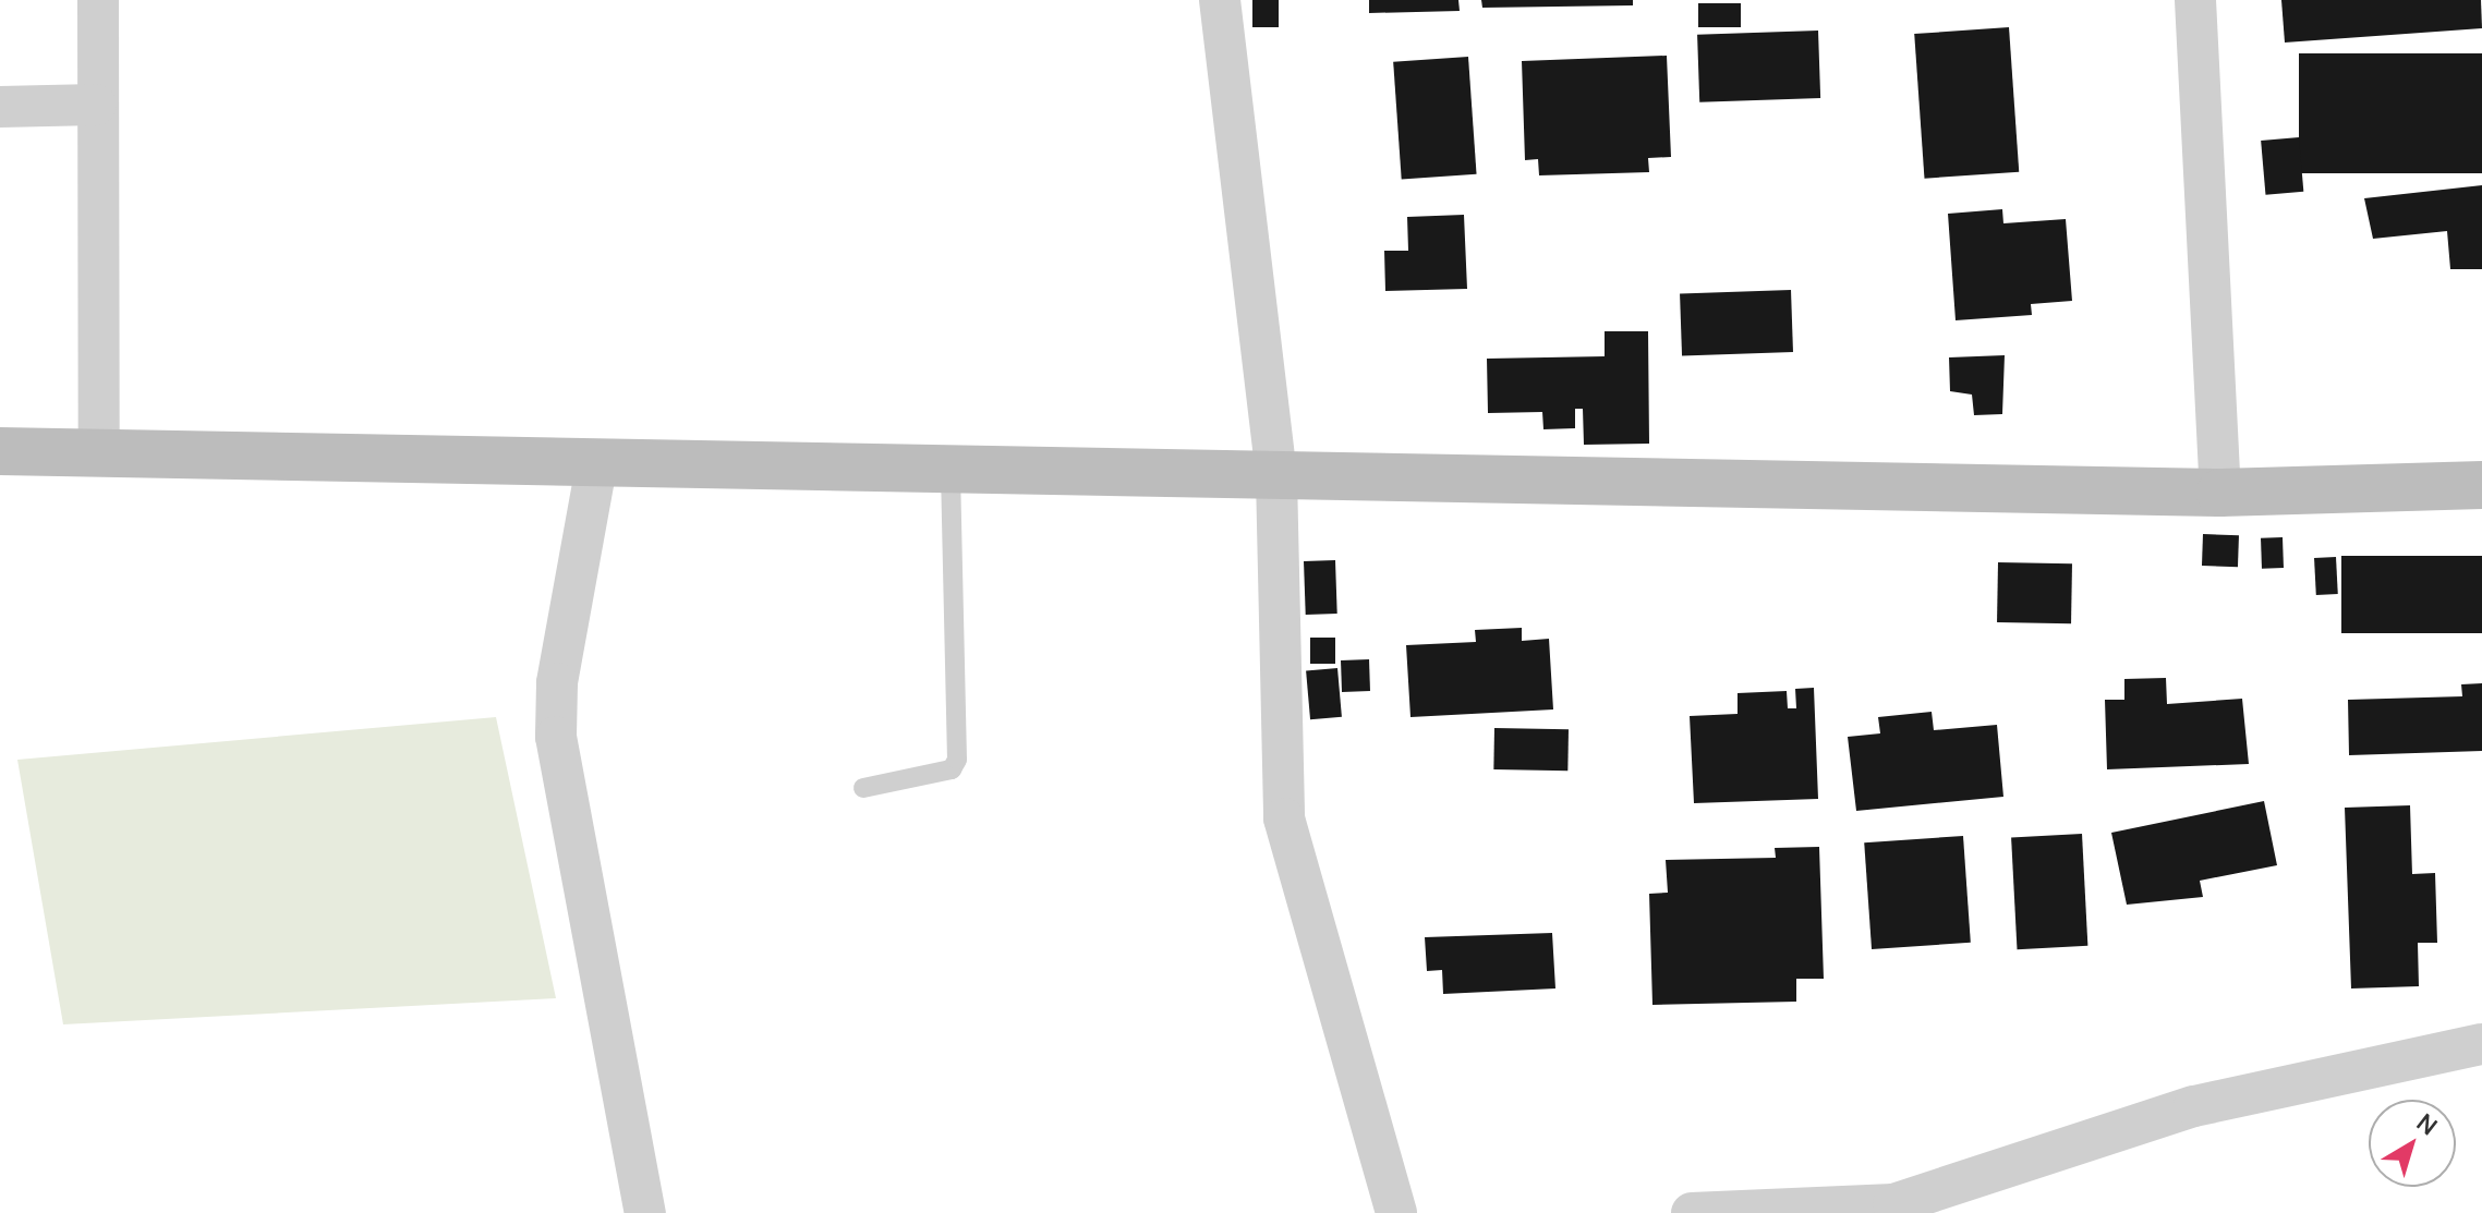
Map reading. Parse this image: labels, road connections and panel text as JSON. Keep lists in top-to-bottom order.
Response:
{
  "north": "top right"
}
